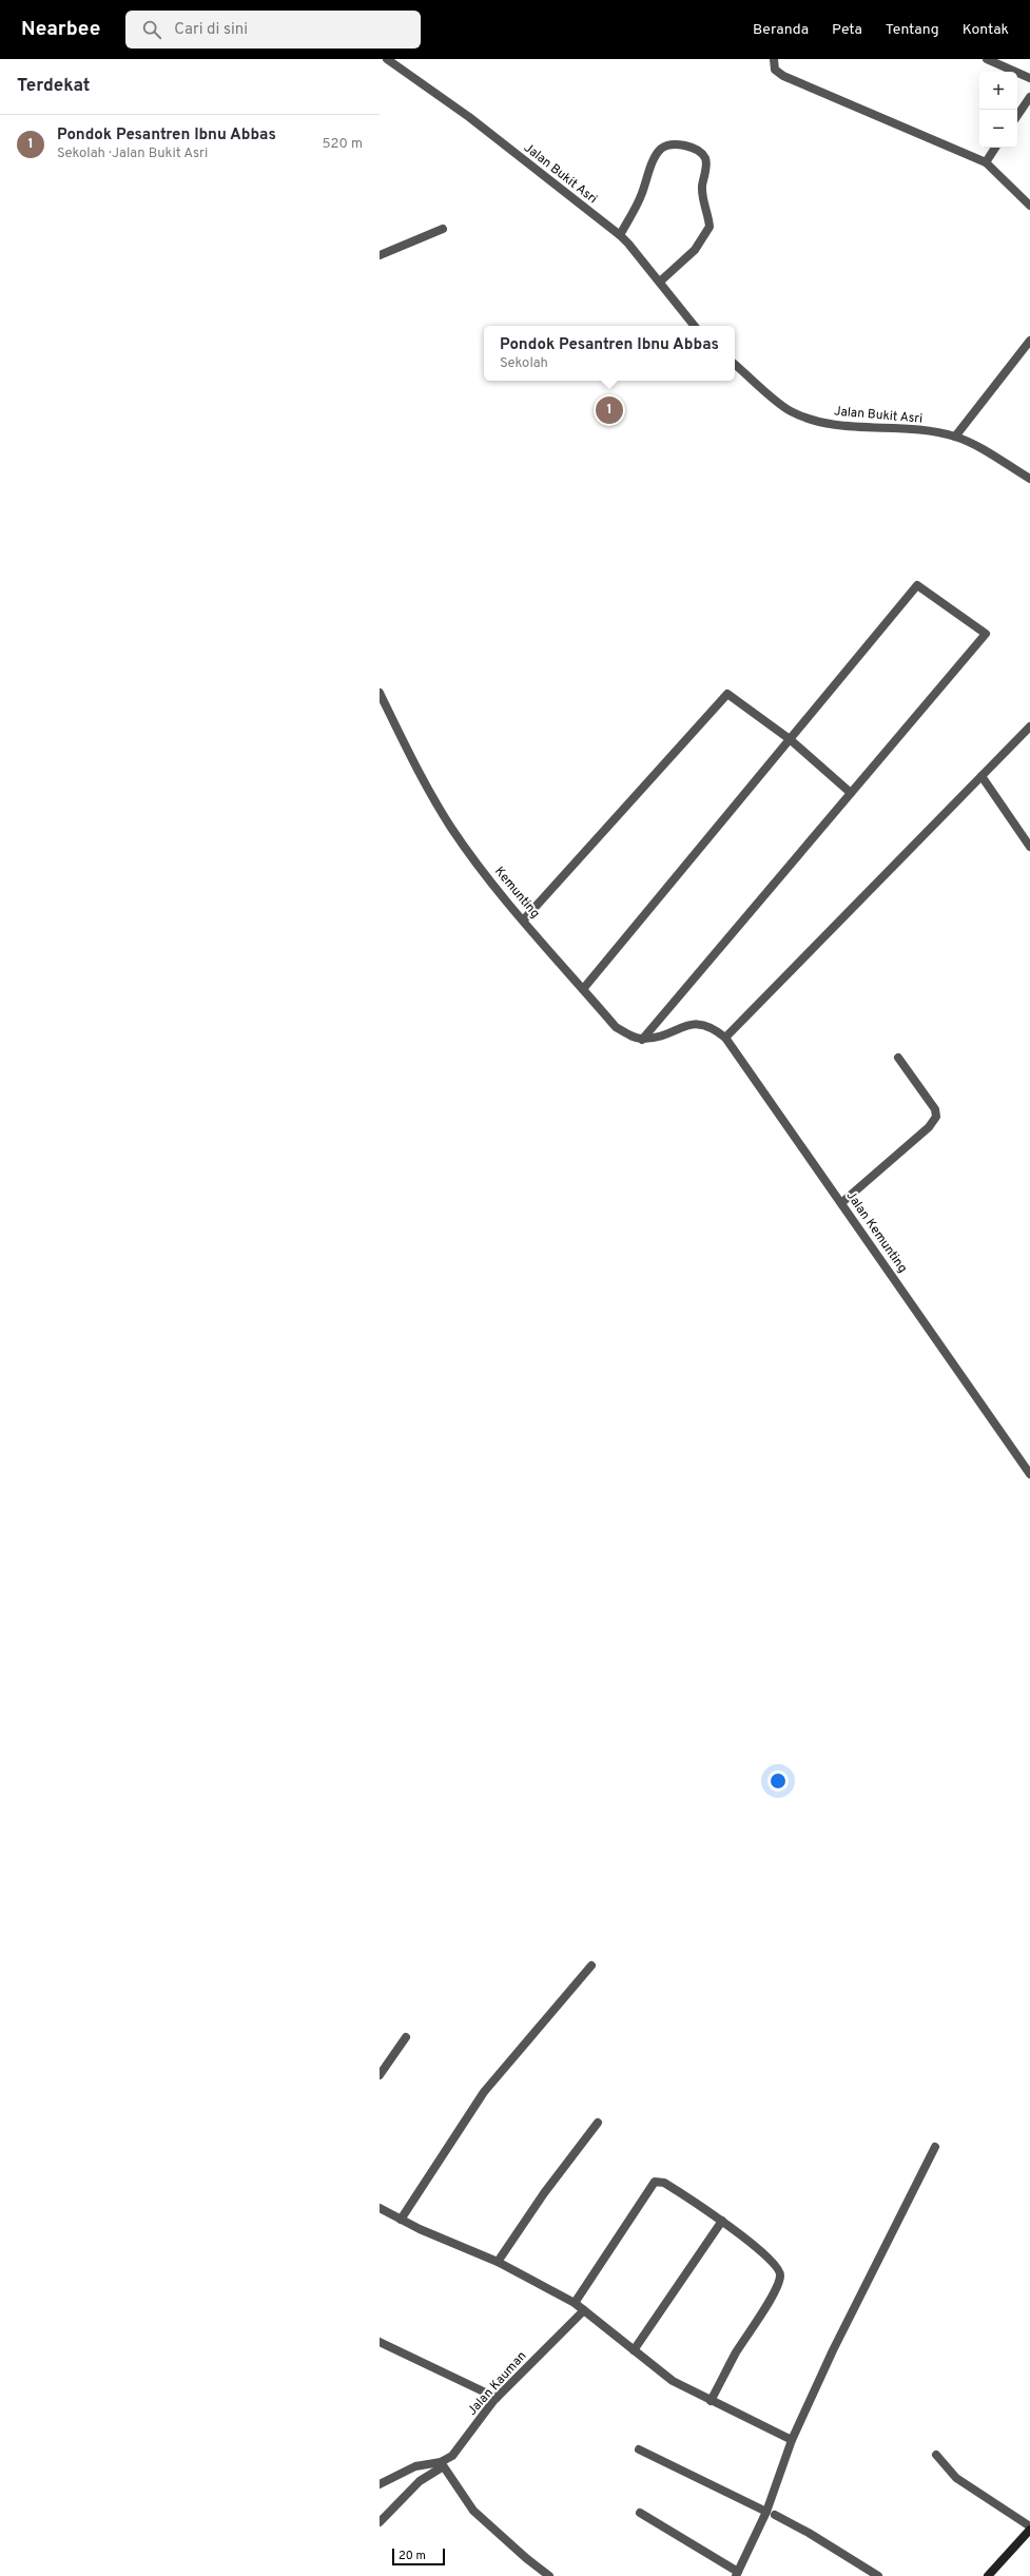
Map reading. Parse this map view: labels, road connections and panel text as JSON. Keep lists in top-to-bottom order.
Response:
{
  "streets": {
    "street": [
      "Jalan Bukit Asri",
      "Kemunting",
      "Jalan Kemunting",
      "Jalan Kauman"
    ]
  },
  "crossings": [
    ["Kemunting", "Jalan Kemunting"]
  ],
  "scale_bar": "20 m",
  "page": {
    "header": "Nearbee",
    "search": "Cari di sini",
    "nav": [
      "Beranda",
      "Peta",
      "Tentang",
      "Kontak"
    ],
    "heading": "Terdekat",
    "map_buttons": ["+", "−"],
    "list": [
      {
        "mark": "1",
        "name": "Pondok Pesantren Ibnu Abbas",
        "note": "Sekolah · Jalan Bukit Asri",
        "value": "520 m"
      }
    ],
    "popup": ["Pondok Pesantren Ibnu Abbas", "Sekolah"],
    "pins": "1",
    "scale": "20 m"
  }
}
